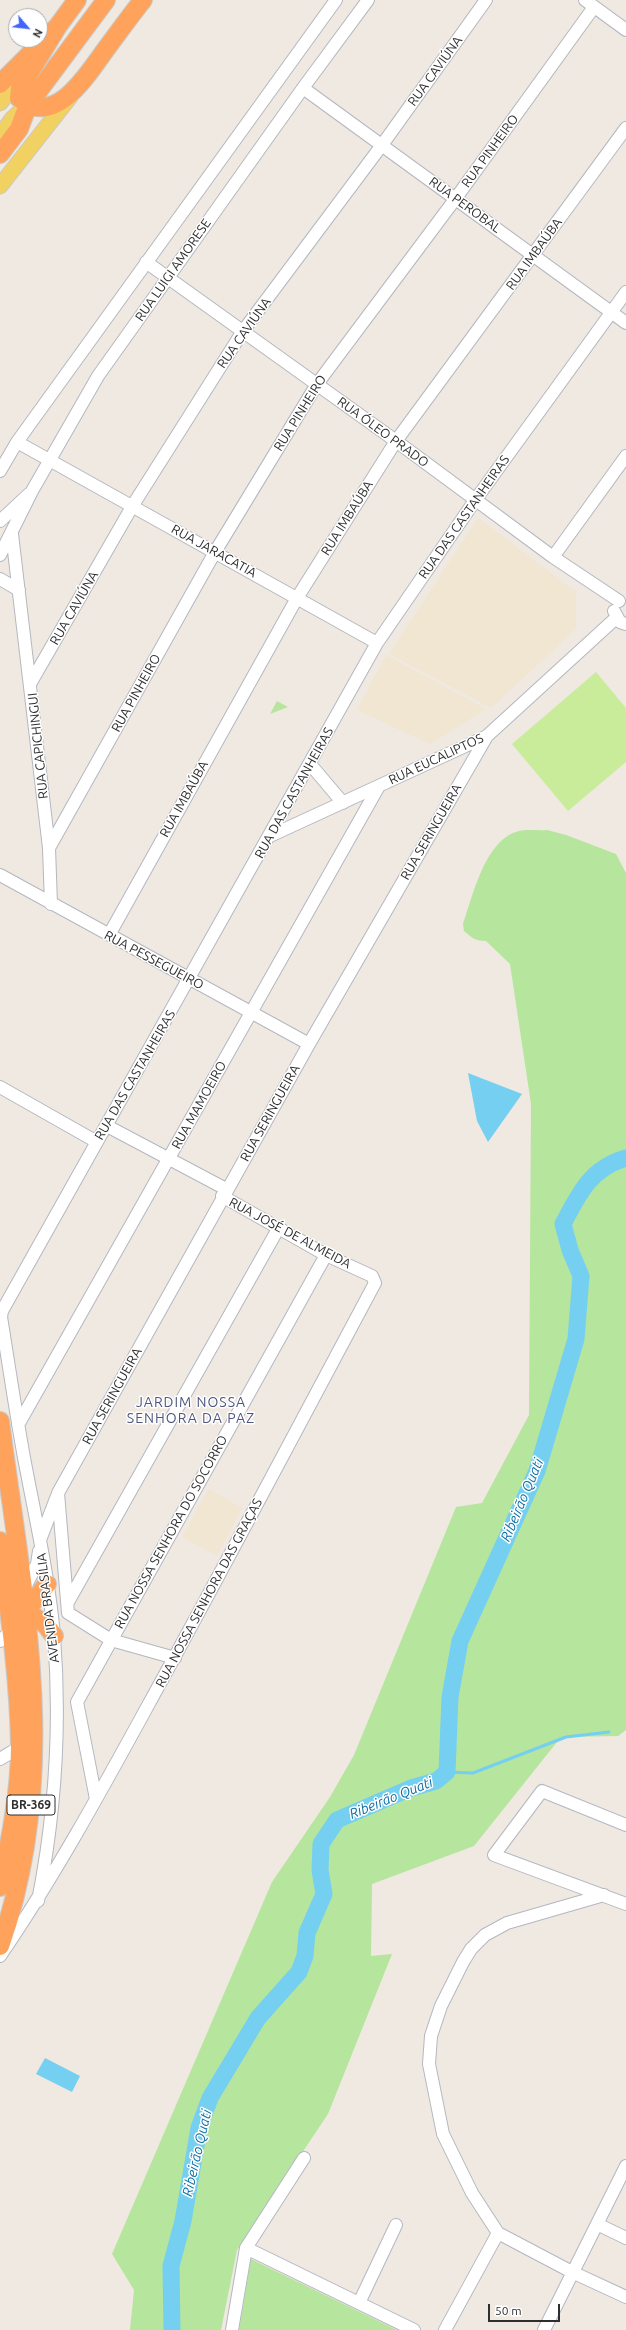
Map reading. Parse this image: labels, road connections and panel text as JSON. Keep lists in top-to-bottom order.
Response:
{
  "streets": {
    "highway": ["AVENIDA BRASÍLIA", "BR-369"],
    "street": [
      "RUA CAVIÚNA",
      "RUA PINHEIRO",
      "RUA PEROBAL",
      "RUA IMBAÚBA",
      "RUA LUIGI AMORESE",
      "RUA ÓLEO PRADO",
      "RUA DAS CASTANHEIRAS",
      "RUA JARACATIA",
      "RUA CAPICHINGUI",
      "RUA EUCALIPTOS",
      "RUA SERINGUEIRA",
      "RUA PESSEGUEIRO",
      "RUA MAMOEIRO",
      "RUA JOSÉ DE ALMEIDA",
      "RUA NOSSA SENHORA DO SOCORRO",
      "RUA NOSSA SENHORA DAS GRAÇAS"
    ]
  },
  "crossings": [
    ["RUA CAVIÚNA", "RUA PEROBAL"],
    ["RUA CAVIÚNA", "RUA ÓLEO PRADO"],
    ["RUA CAVIÚNA", "RUA JARACATIA"],
    ["RUA CAVIÚNA", "RUA CAPICHINGUI"],
    ["RUA PINHEIRO", "RUA PEROBAL"],
    ["RUA PINHEIRO", "RUA ÓLEO PRADO"],
    ["RUA PINHEIRO", "RUA JARACATIA"],
    ["RUA PINHEIRO", "RUA CAPICHINGUI"],
    ["RUA PEROBAL", "RUA IMBAÚBA"],
    ["RUA PEROBAL", "RUA LUIGI AMORESE"],
    ["RUA PEROBAL", "RUA DAS CASTANHEIRAS"],
    ["RUA IMBAÚBA", "RUA ÓLEO PRADO"],
    ["RUA IMBAÚBA", "RUA JARACATIA"],
    ["RUA IMBAÚBA", "RUA PESSEGUEIRO"],
    ["RUA LUIGI AMORESE", "RUA ÓLEO PRADO"],
    ["RUA LUIGI AMORESE", "RUA JARACATIA"],
    ["RUA LUIGI AMORESE", "RUA CAPICHINGUI"],
    ["RUA ÓLEO PRADO", "RUA DAS CASTANHEIRAS"],
    ["RUA DAS CASTANHEIRAS", "RUA JARACATIA"],
    ["RUA DAS CASTANHEIRAS", "RUA EUCALIPTOS"],
    ["RUA DAS CASTANHEIRAS", "RUA PESSEGUEIRO"],
    ["RUA DAS CASTANHEIRAS", "RUA JOSÉ DE ALMEIDA"],
    ["RUA DAS CASTANHEIRAS", "AVENIDA BRASÍLIA"],
    ["RUA CAPICHINGUI", "RUA PESSEGUEIRO"],
    ["RUA EUCALIPTOS", "RUA SERINGUEIRA"],
    ["RUA EUCALIPTOS", "RUA MAMOEIRO"],
    ["RUA SERINGUEIRA", "RUA PESSEGUEIRO"],
    ["RUA SERINGUEIRA", "RUA JOSÉ DE ALMEIDA"],
    ["RUA SERINGUEIRA", "AVENIDA BRASÍLIA"],
    ["RUA PESSEGUEIRO", "RUA MAMOEIRO"],
    ["RUA MAMOEIRO", "RUA JOSÉ DE ALMEIDA"],
    ["RUA MAMOEIRO", "AVENIDA BRASÍLIA"],
    ["RUA JOSÉ DE ALMEIDA", "RUA NOSSA SENHORA DO SOCORRO"],
    ["RUA JOSÉ DE ALMEIDA", "RUA NOSSA SENHORA DAS GRAÇAS"],
    ["RUA NOSSA SENHORA DO SOCORRO", "RUA NOSSA SENHORA DAS GRAÇAS"],
    ["RUA NOSSA SENHORA DAS GRAÇAS", "AVENIDA BRASÍLIA"]
  ],
  "districts": ["JARDIM NOSSA SENHORA DA PAZ"],
  "water": ["Ribeirão Quati"],
  "scale_bar": "50 m",
  "north": "bottom right"
}
